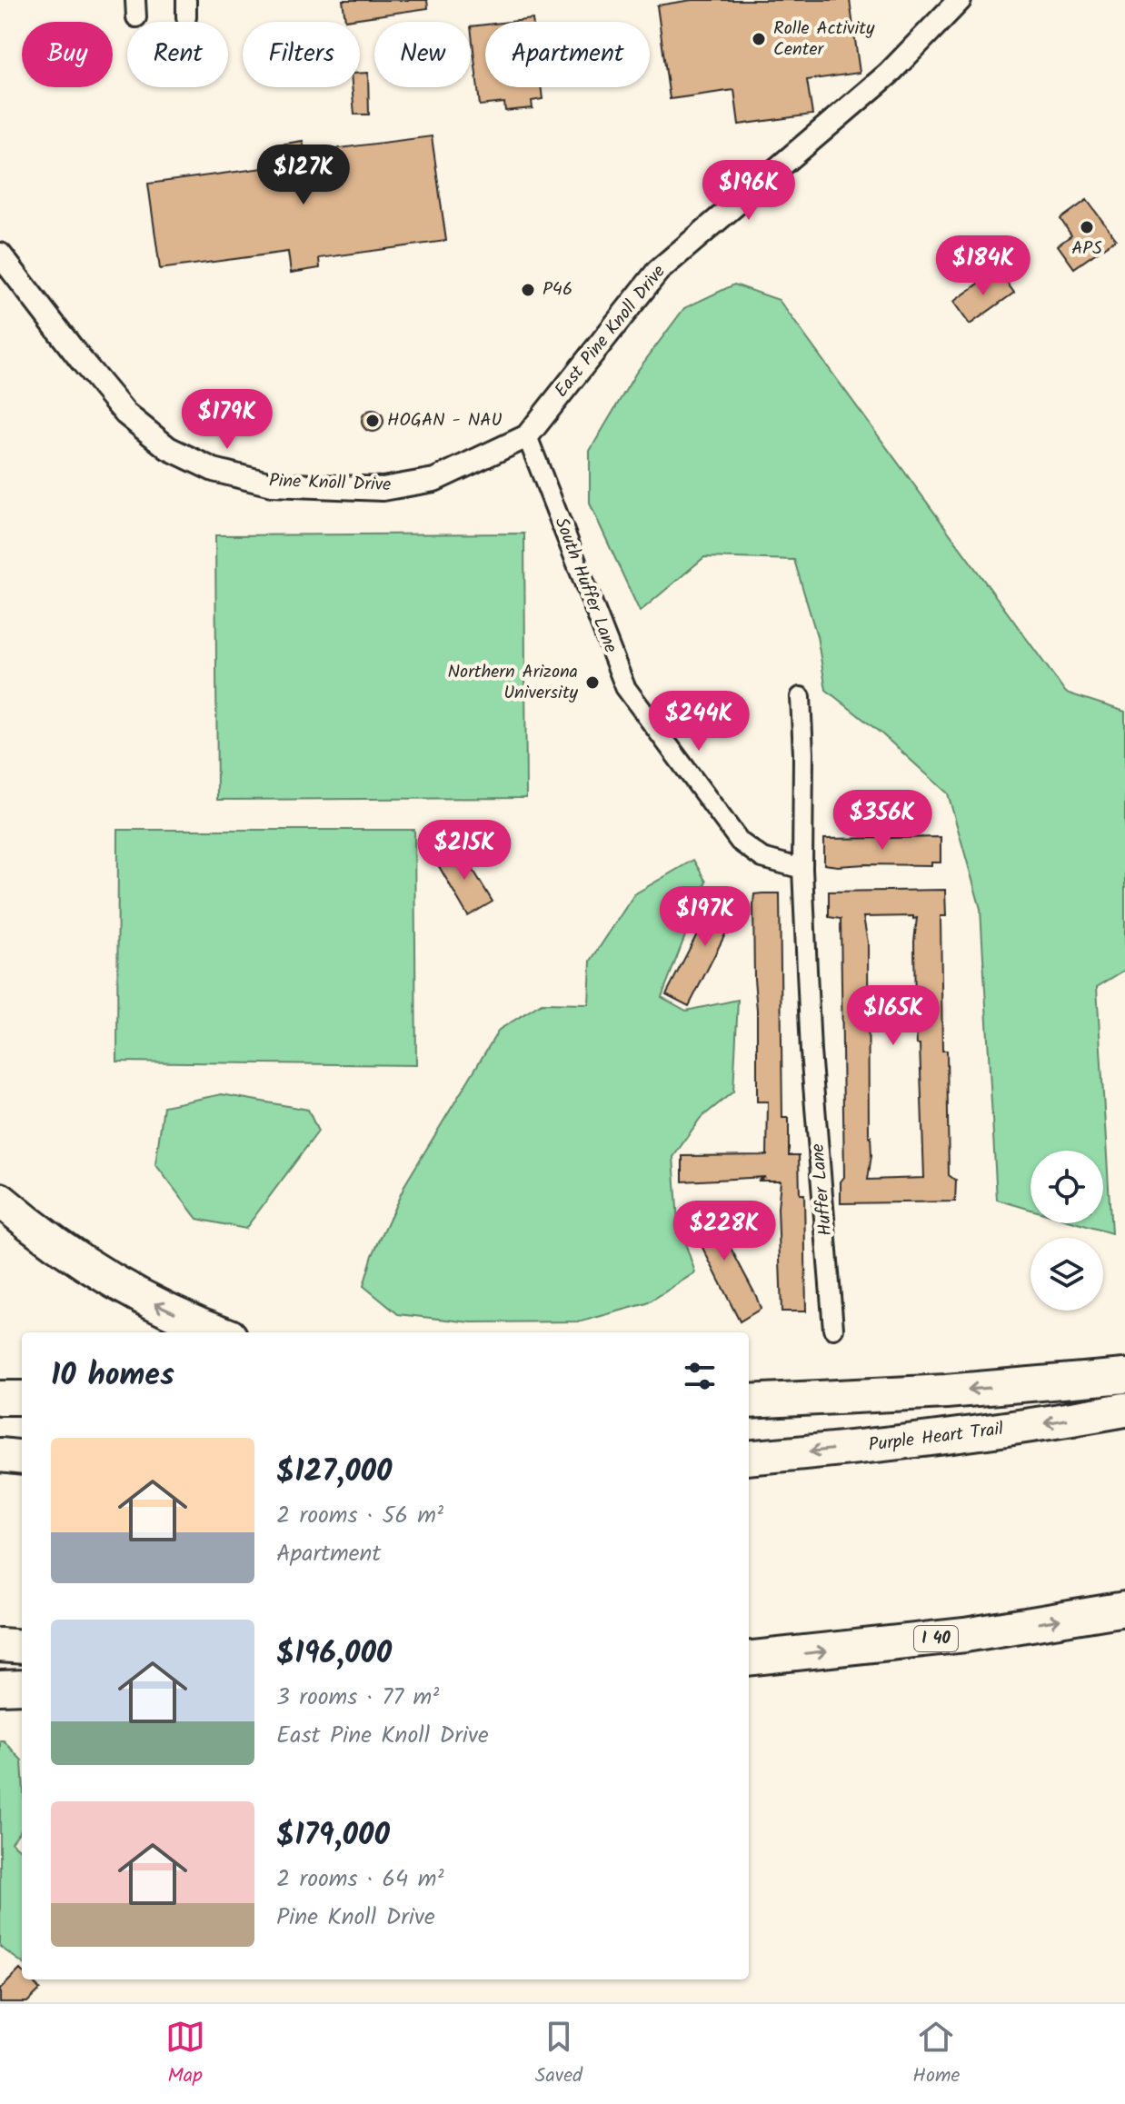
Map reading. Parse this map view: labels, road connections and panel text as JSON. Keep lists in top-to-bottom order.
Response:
{
  "streets": {
    "highway": ["Purple Heart Trail", "I 40"],
    "street": [
      "East Pine Knoll Drive",
      "Pine Knoll Drive",
      "South Huffer Lane",
      "Huffer Lane"
    ]
  },
  "crossings": [
    ["East Pine Knoll Drive", "Pine Knoll Drive"],
    ["East Pine Knoll Drive", "South Huffer Lane"],
    ["Pine Knoll Drive", "South Huffer Lane"],
    ["South Huffer Lane", "Huffer Lane"]
  ],
  "places": [
    "Rolle Activity Center",
    "APS",
    "P46",
    "HOGAN - NAU",
    "Northern Arizona University"
  ],
  "page": {
    "chip": [
      "Buy",
      "Rent",
      "Filters",
      "New",
      "Apartment"
    ],
    "price": [
      "$127K",
      "$196K",
      "$184K",
      "$179K",
      "$244K",
      "$356K",
      "$215K",
      "$197K",
      "$165K",
      "$228K"
    ],
    "heading": "10 homes",
    "list": [
      {
        "name": "$127,000",
        "note": "2 rooms · 56 m² · Apartment"
      },
      {
        "name": "$196,000",
        "note": "3 rooms · 77 m² · East Pine Knoll Drive"
      },
      {
        "name": "$179,000",
        "note": "2 rooms · 64 m² · Pine Knoll Drive"
      }
    ],
    "tabs": ["Map", "Saved", "Home"]
  }
}
